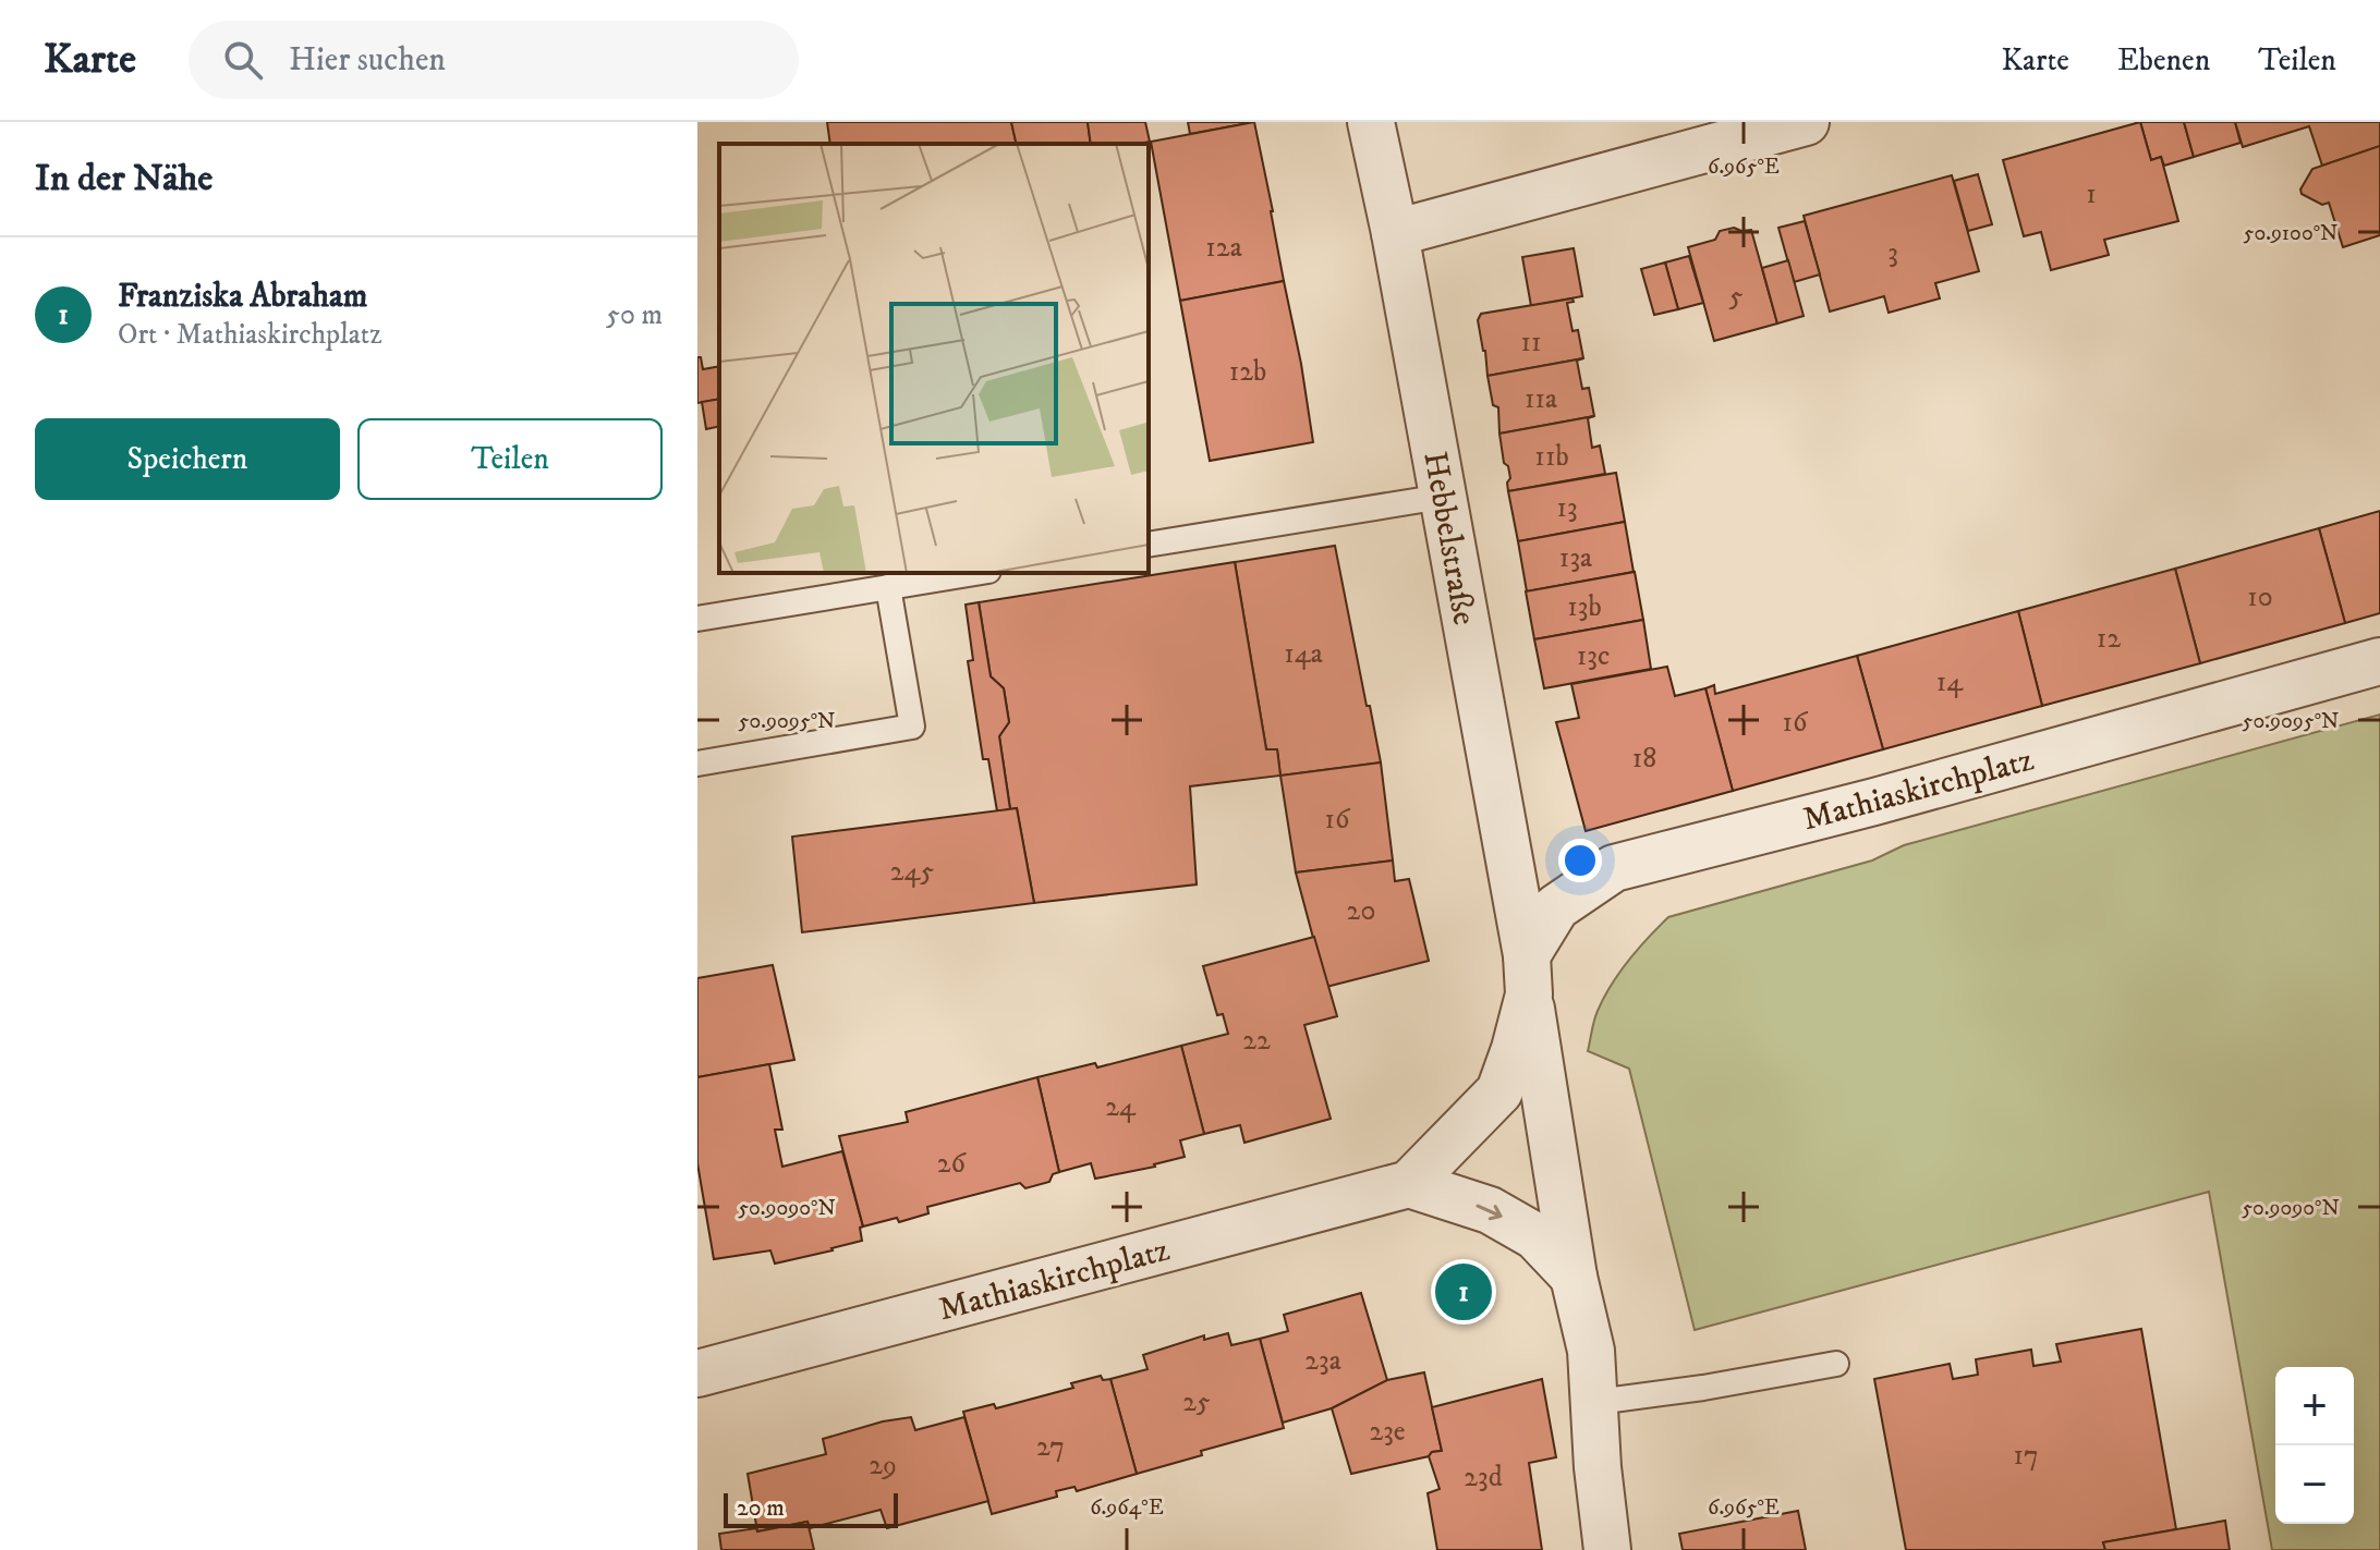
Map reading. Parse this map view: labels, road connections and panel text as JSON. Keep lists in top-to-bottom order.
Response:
{
  "streets": {
    "street": ["Hebbelstraße", "Mathiaskirchplatz"]
  },
  "crossings": [
    ["Hebbelstraße", "Mathiaskirchplatz"]
  ],
  "house_numbers": [
    "1",
    "12a",
    "3",
    "5",
    "11",
    "12b",
    "11a",
    "11b",
    "13",
    "13a",
    "10",
    "13b",
    "12",
    "14a",
    "13c",
    "14",
    "16",
    "18",
    "16",
    "245",
    "20",
    "22",
    "24",
    "26",
    "23a",
    "25",
    "23e",
    "27",
    "17",
    "29",
    "23d"
  ],
  "scale_bar": "20 m",
  "page": {
    "header": "Karte",
    "search": "Hier suchen",
    "nav": ["Karte", "Ebenen", "Teilen"],
    "heading": "In der Nähe",
    "list": [
      {
        "mark": "1",
        "name": "Franziska Abraham",
        "note": "Ort · Mathiaskirchplatz",
        "value": "50 m"
      }
    ],
    "buttons": ["Speichern", "Teilen"],
    "pins": "1",
    "map_buttons": ["+", "−"],
    "scale": "20 m"
  },
  "coordinates": [
    "6.965°E",
    "50.9100°N",
    "50.9095°N",
    "50.9090°N",
    "6.964°E"
  ]
}
